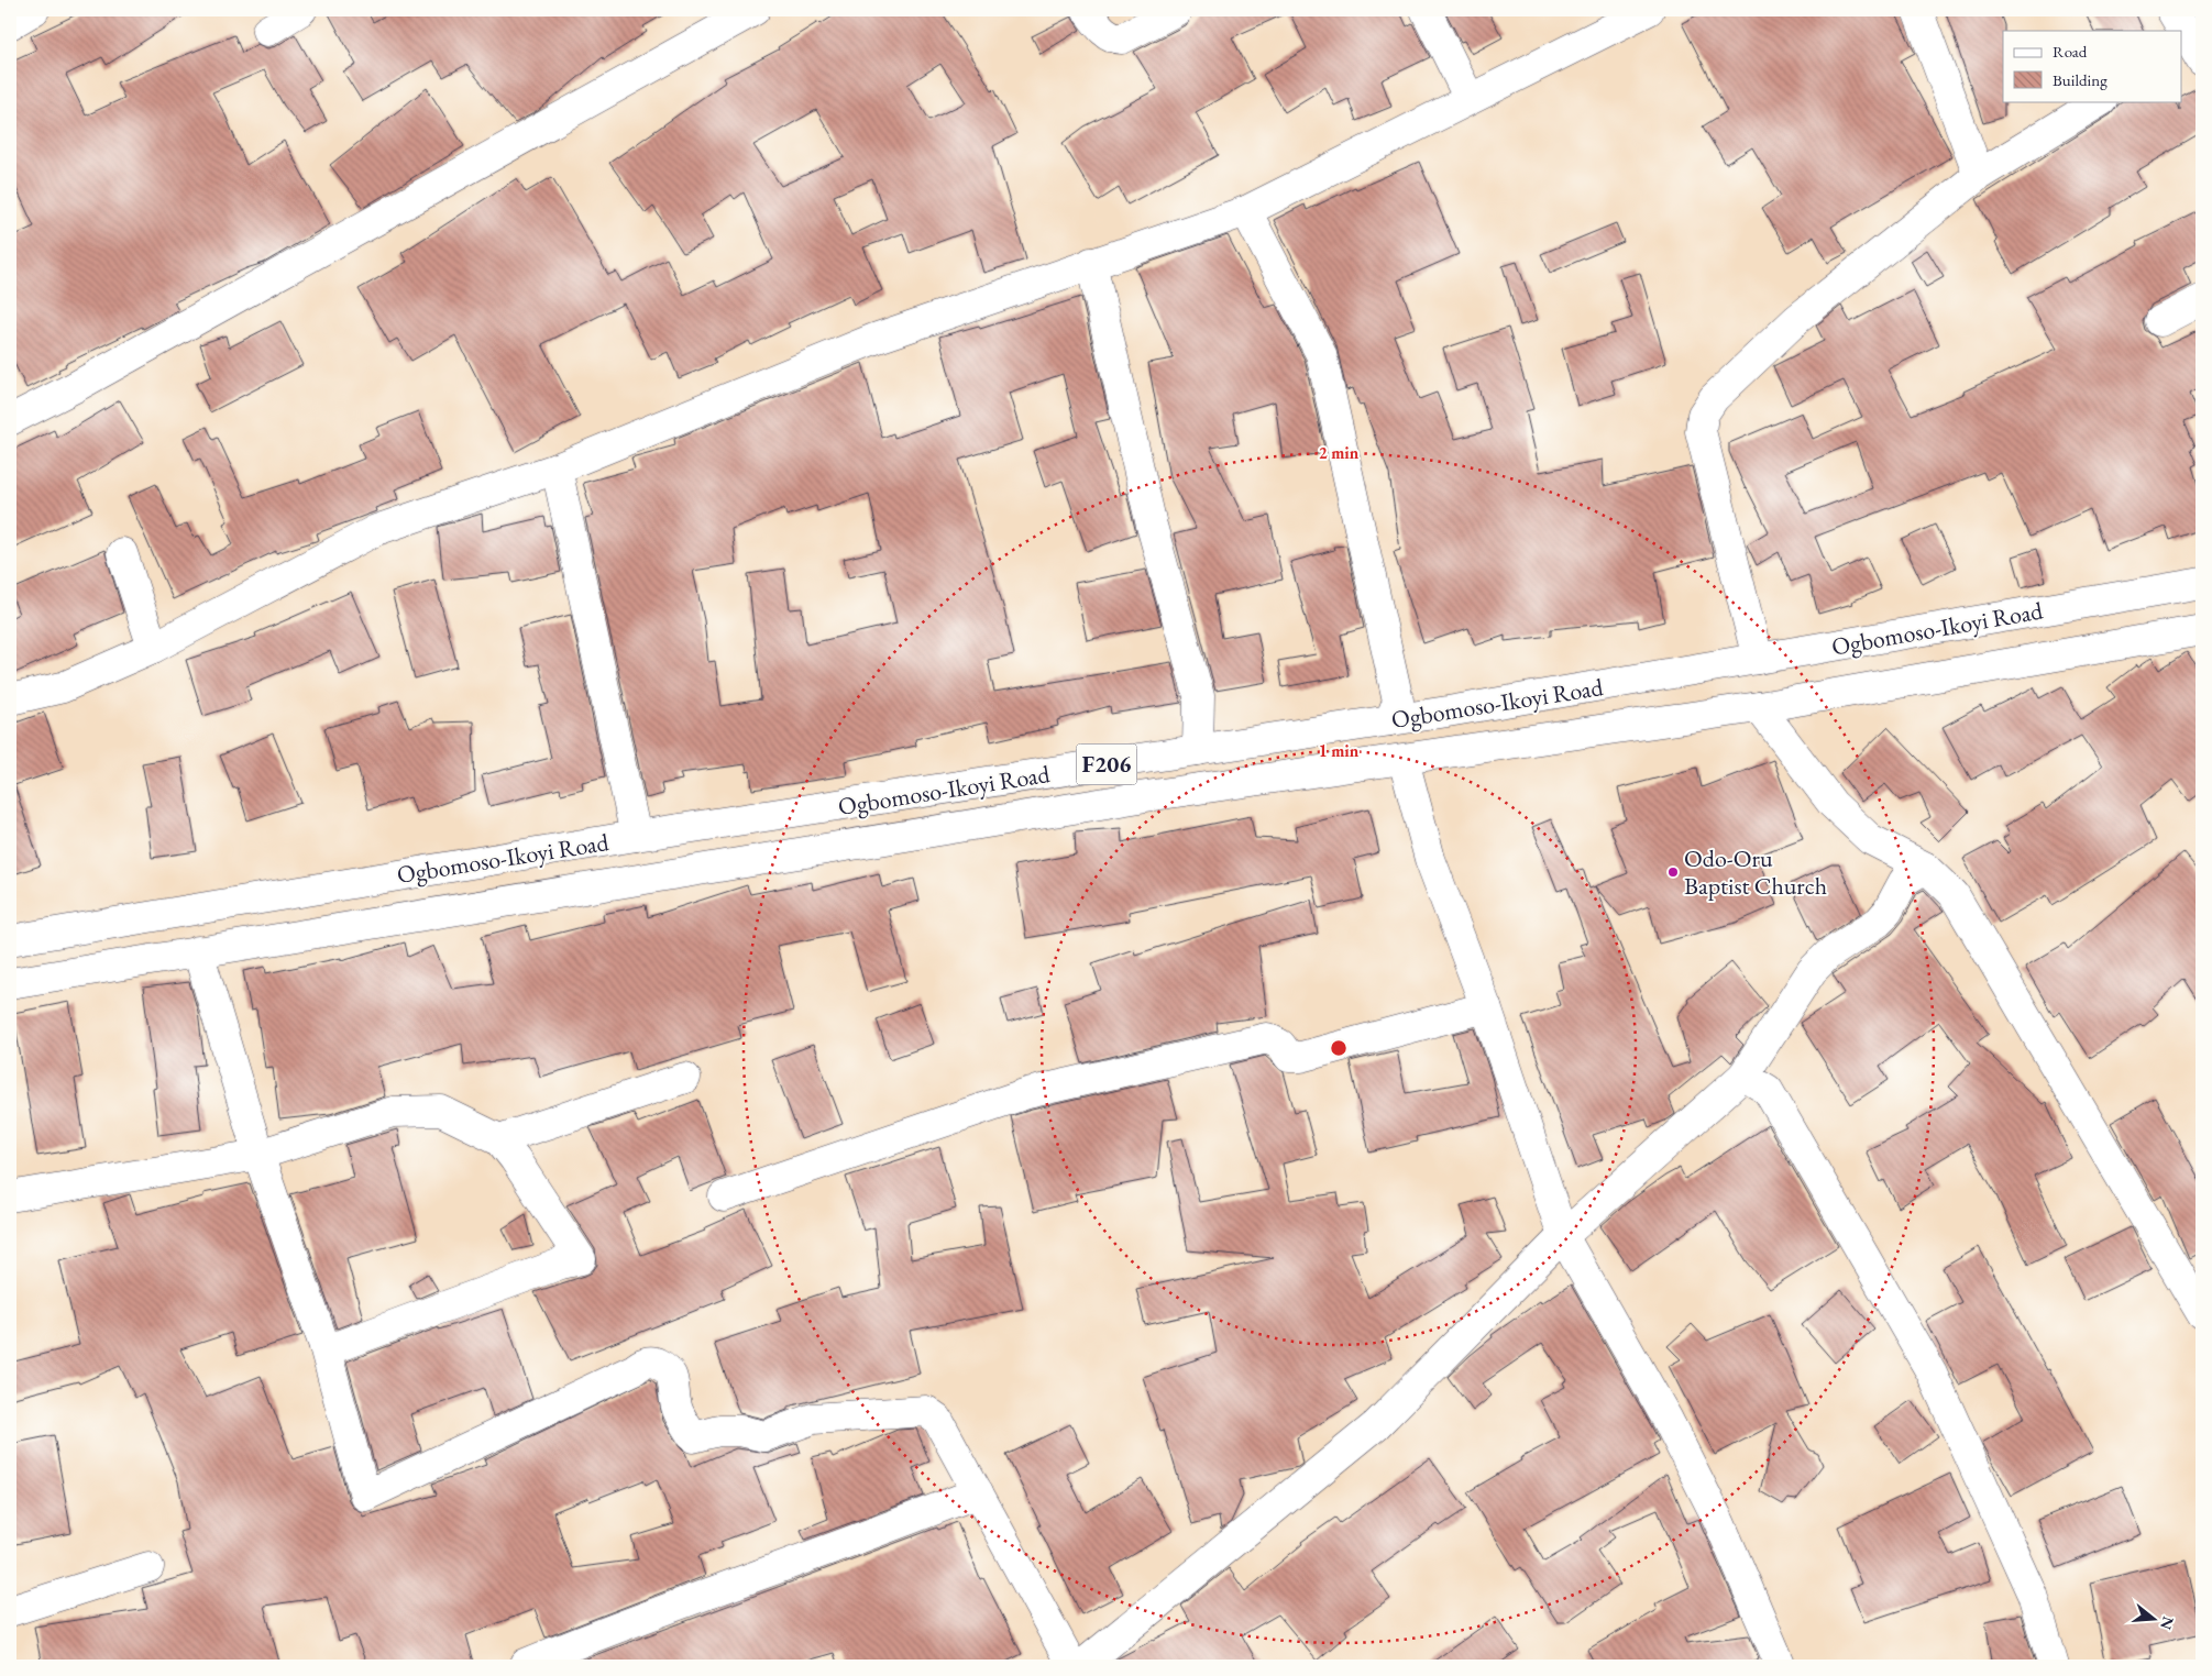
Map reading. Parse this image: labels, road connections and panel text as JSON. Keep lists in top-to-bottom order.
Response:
{
  "streets": {
    "street": ["Ogbomoso-Ikoyi Road", "F206"]
  },
  "places": ["Odo-Oru Baptist Church"],
  "legend": ["Road", "Building"],
  "north": "right",
  "rings": ["2 min", "1 min"]
}
